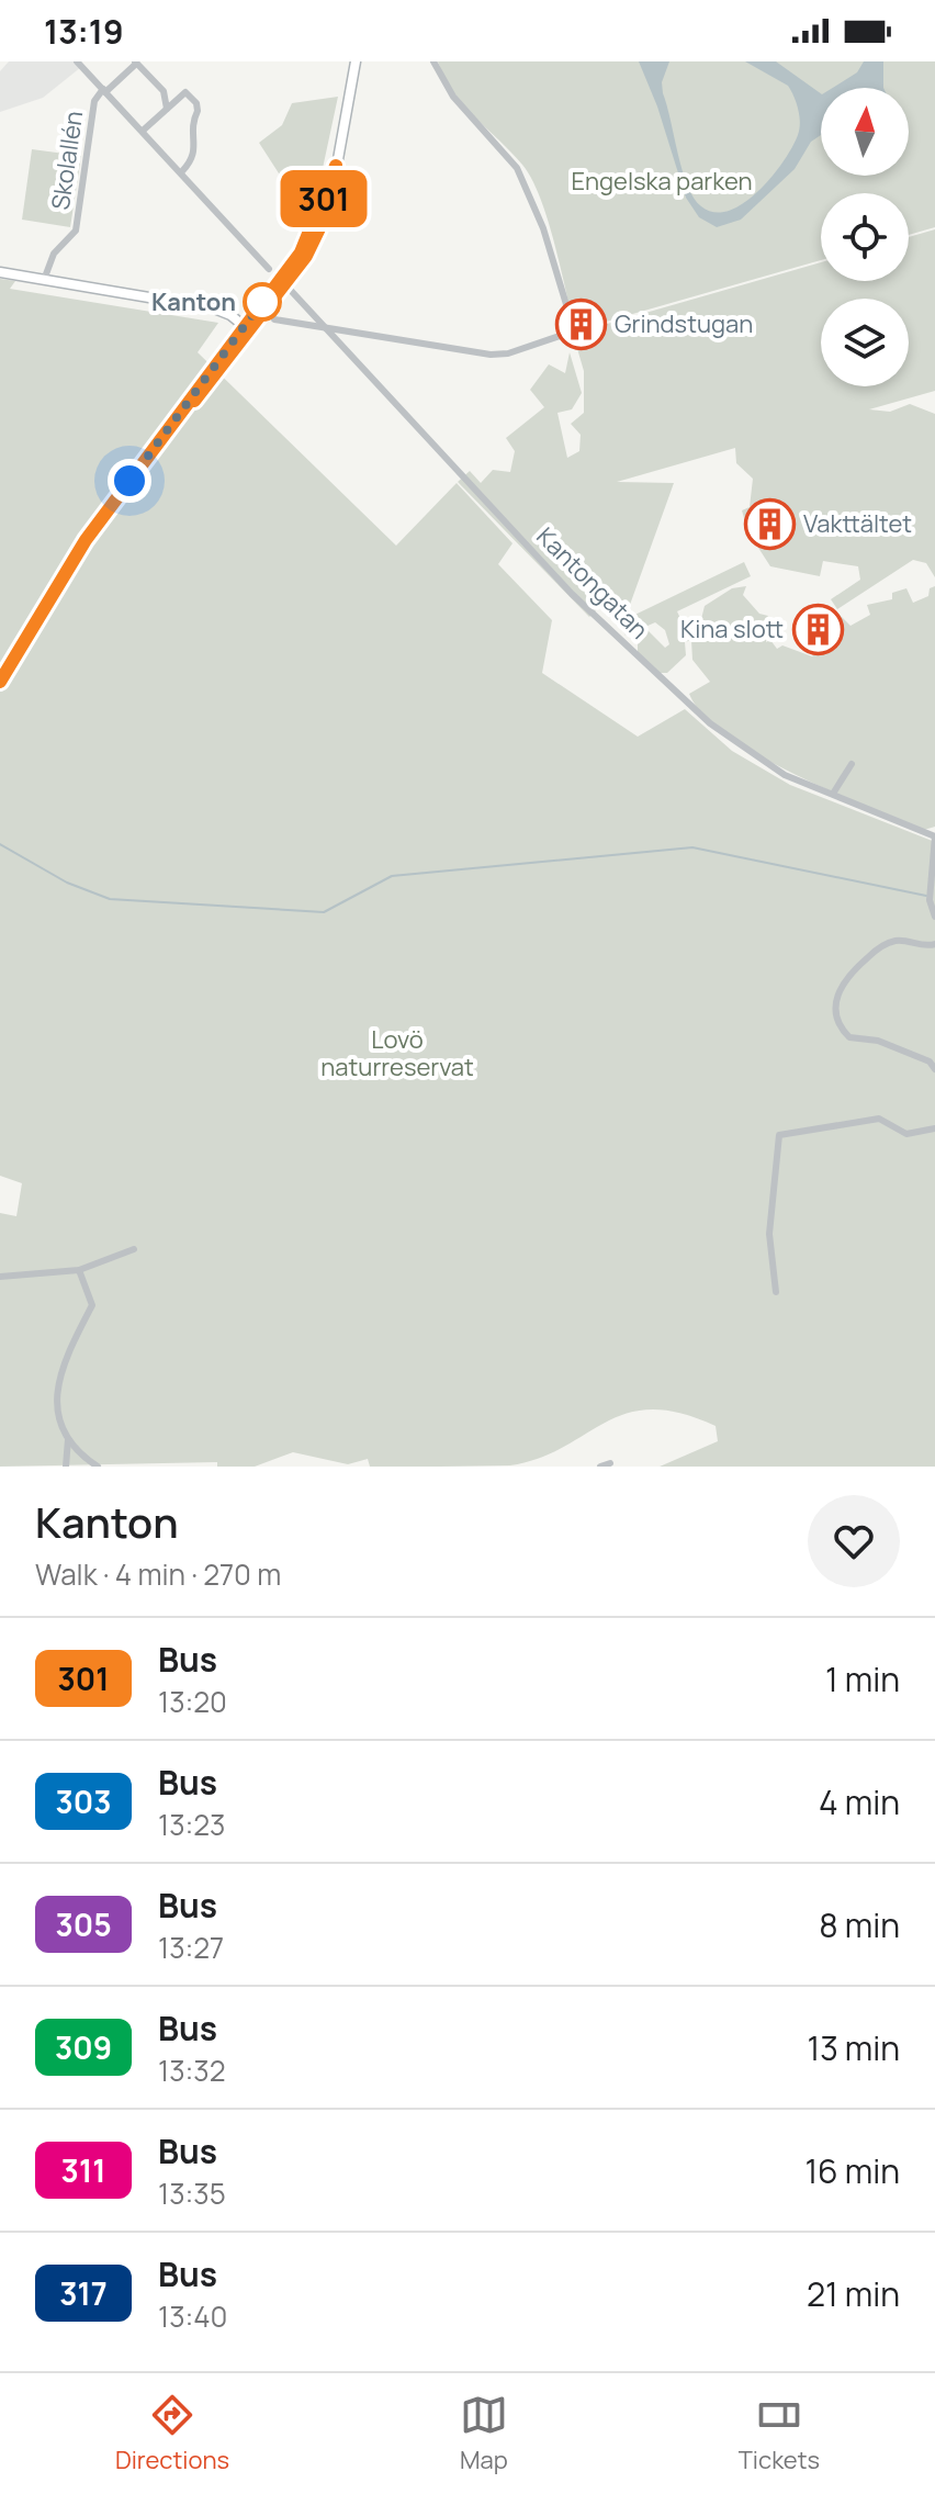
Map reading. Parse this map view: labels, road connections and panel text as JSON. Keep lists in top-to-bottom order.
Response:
{
  "streets": {
    "street": ["Skolallén", "Kantongatan"]
  },
  "parks": ["Engelska parken", "Lovö naturreservat"],
  "places": {
    "other": ["Kanton"],
    "building": ["Grindstugan", "Vakttältet", "Kina slott"]
  },
  "lines": ["bus line 301"],
  "north": "top",
  "page": {
    "status": "13:19",
    "on_map": "301",
    "heading": ["Kanton", "Walk · 4 min · 270 m"],
    "list": [
      {
        "mark": "301",
        "name": "Bus",
        "note": "13:20",
        "value": "1 min"
      },
      {
        "mark": "303",
        "name": "Bus",
        "note": "13:23",
        "value": "4 min"
      },
      {
        "mark": "305",
        "name": "Bus",
        "note": "13:27",
        "value": "8 min"
      },
      {
        "mark": "309",
        "name": "Bus",
        "note": "13:32",
        "value": "13 min"
      },
      {
        "mark": "311",
        "name": "Bus",
        "note": "13:35",
        "value": "16 min"
      },
      {
        "mark": "317",
        "name": "Bus",
        "note": "13:40",
        "value": "21 min"
      }
    ],
    "tabs": ["Directions", "Map", "Tickets"]
  }
}
